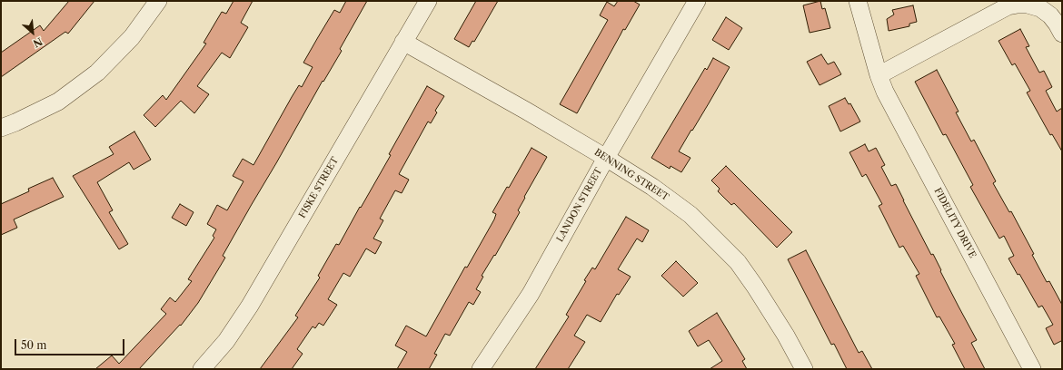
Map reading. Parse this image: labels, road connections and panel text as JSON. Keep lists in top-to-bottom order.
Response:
{
  "streets": {
    "street": [
      "BENNING STREET",
      "FISKE STREET",
      "LANDON STREET",
      "FIDELITY DRIVE"
    ]
  },
  "crossings": [
    ["BENNING STREET", "FISKE STREET"],
    ["BENNING STREET", "LANDON STREET"]
  ],
  "scale_bar": "50 m",
  "north": "bottom right"
}
